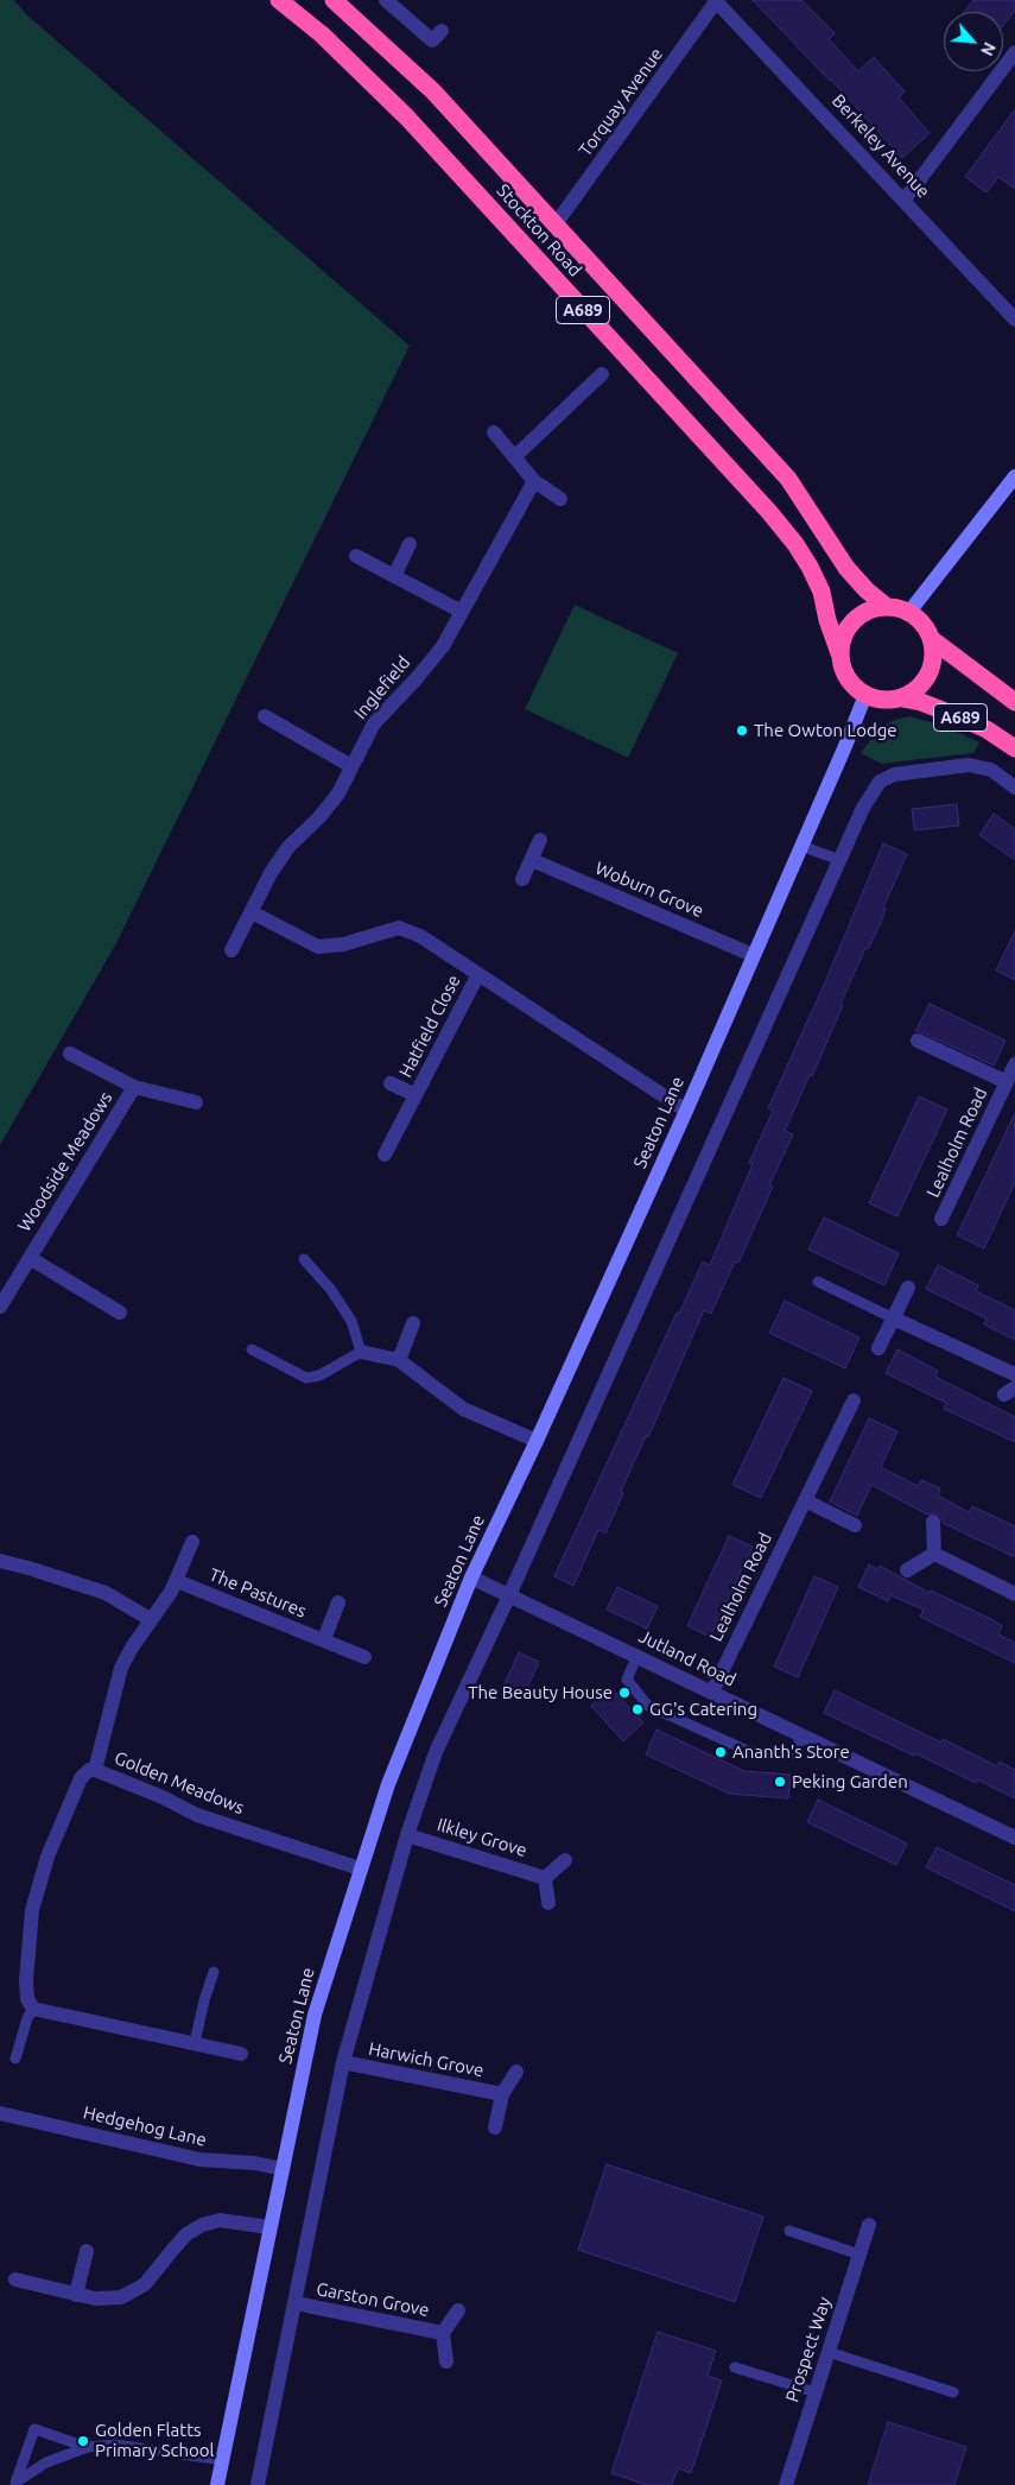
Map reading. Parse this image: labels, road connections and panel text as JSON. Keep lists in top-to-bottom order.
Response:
{
  "streets": {
    "highway": ["Stockton Road", "A689"],
    "main road": ["Seaton Lane"],
    "street": [
      "Torquay Avenue",
      "Berkeley Avenue",
      "Inglefield",
      "Woburn Grove",
      "Hatfield Close",
      "Lealholm Road",
      "Woodside Meadows",
      "The Pastures",
      "Jutland Road",
      "Golden Meadows",
      "Ilkley Grove",
      "Harwich Grove",
      "Hedgehog Lane",
      "Garston Grove",
      "Prospect Way"
    ]
  },
  "crossings": [
    ["Torquay Avenue", "Berkeley Avenue"],
    ["Torquay Avenue", "Stockton Road"],
    ["Stockton Road", "A689"],
    ["Stockton Road", "Seaton Lane"],
    ["A689", "Seaton Lane"],
    ["Woburn Grove", "Seaton Lane"],
    ["Seaton Lane", "Jutland Road"],
    ["Seaton Lane", "Golden Meadows"],
    ["Seaton Lane", "Hedgehog Lane"],
    ["Lealholm Road", "Jutland Road"]
  ],
  "places": [
    "The Owton Lodge",
    "The Beauty House",
    "GG's Catering",
    "Ananth's Store",
    "Peking Garden",
    "Golden Flatts Primary School"
  ],
  "north": "bottom right"
}
